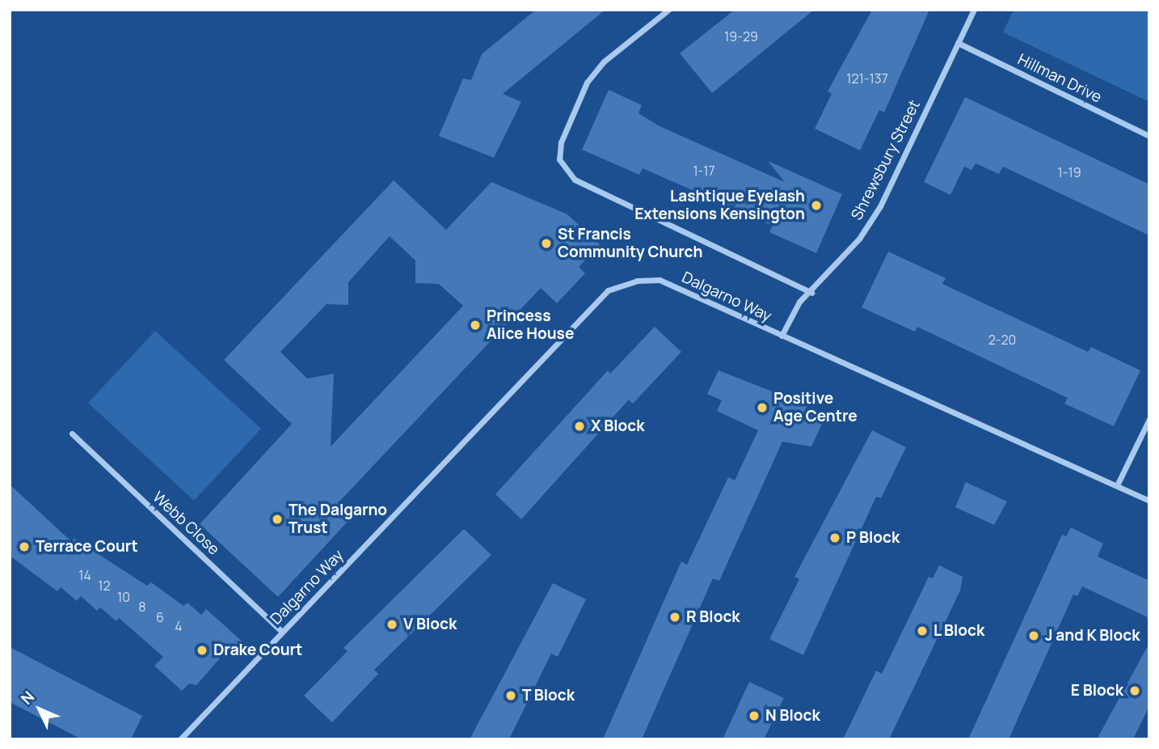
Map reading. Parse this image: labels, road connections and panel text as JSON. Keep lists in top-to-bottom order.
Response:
{
  "streets": {
    "street": [
      "Hillman Drive",
      "Shrewsbury Street",
      "Dalgarno Way",
      "Webb Close"
    ]
  },
  "crossings": [
    ["Hillman Drive", "Shrewsbury Street"],
    ["Shrewsbury Street", "Dalgarno Way"],
    ["Dalgarno Way", "Webb Close"]
  ],
  "places": [
    "Lashtique Eyelash Extensions Kensington",
    "St Francis Community Church",
    "Princess Alice House",
    "Positive Age Centre",
    "X Block",
    "The Dalgarno Trust",
    "P Block",
    "Terrace Court",
    "R Block",
    "V Block",
    "L Block",
    "J and K Block",
    "Drake Court",
    "E Block",
    "T Block",
    "N Block"
  ],
  "house_numbers": [
    "19-29",
    "121-137",
    "1-17",
    "1-19",
    "2-20",
    "14",
    "12",
    "10",
    "8",
    "6",
    "4"
  ],
  "north": "top left"
}
